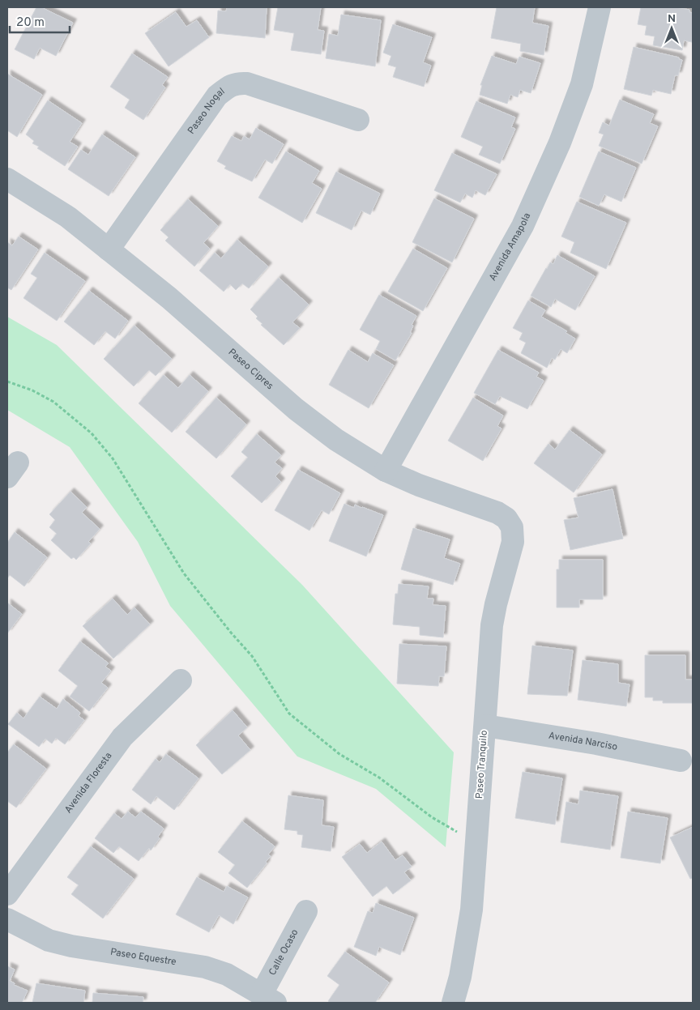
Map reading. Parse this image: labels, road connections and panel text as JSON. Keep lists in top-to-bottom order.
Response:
{
  "streets": {
    "street": [
      "Paseo Nogal",
      "Avenida Amapola",
      "Paseo Cipres",
      "Avenida Narciso",
      "Paseo Tranquilo",
      "Avenida Floresta",
      "Calle Ocaso",
      "Paseo Equestre"
    ]
  },
  "crossings": [
    ["Paseo Nogal", "Paseo Cipres"],
    ["Avenida Amapola", "Paseo Cipres"],
    ["Paseo Cipres", "Paseo Tranquilo"],
    ["Avenida Narciso", "Paseo Tranquilo"],
    ["Calle Ocaso", "Paseo Equestre"]
  ],
  "scale_bar": "20 m",
  "north": "top"
}
